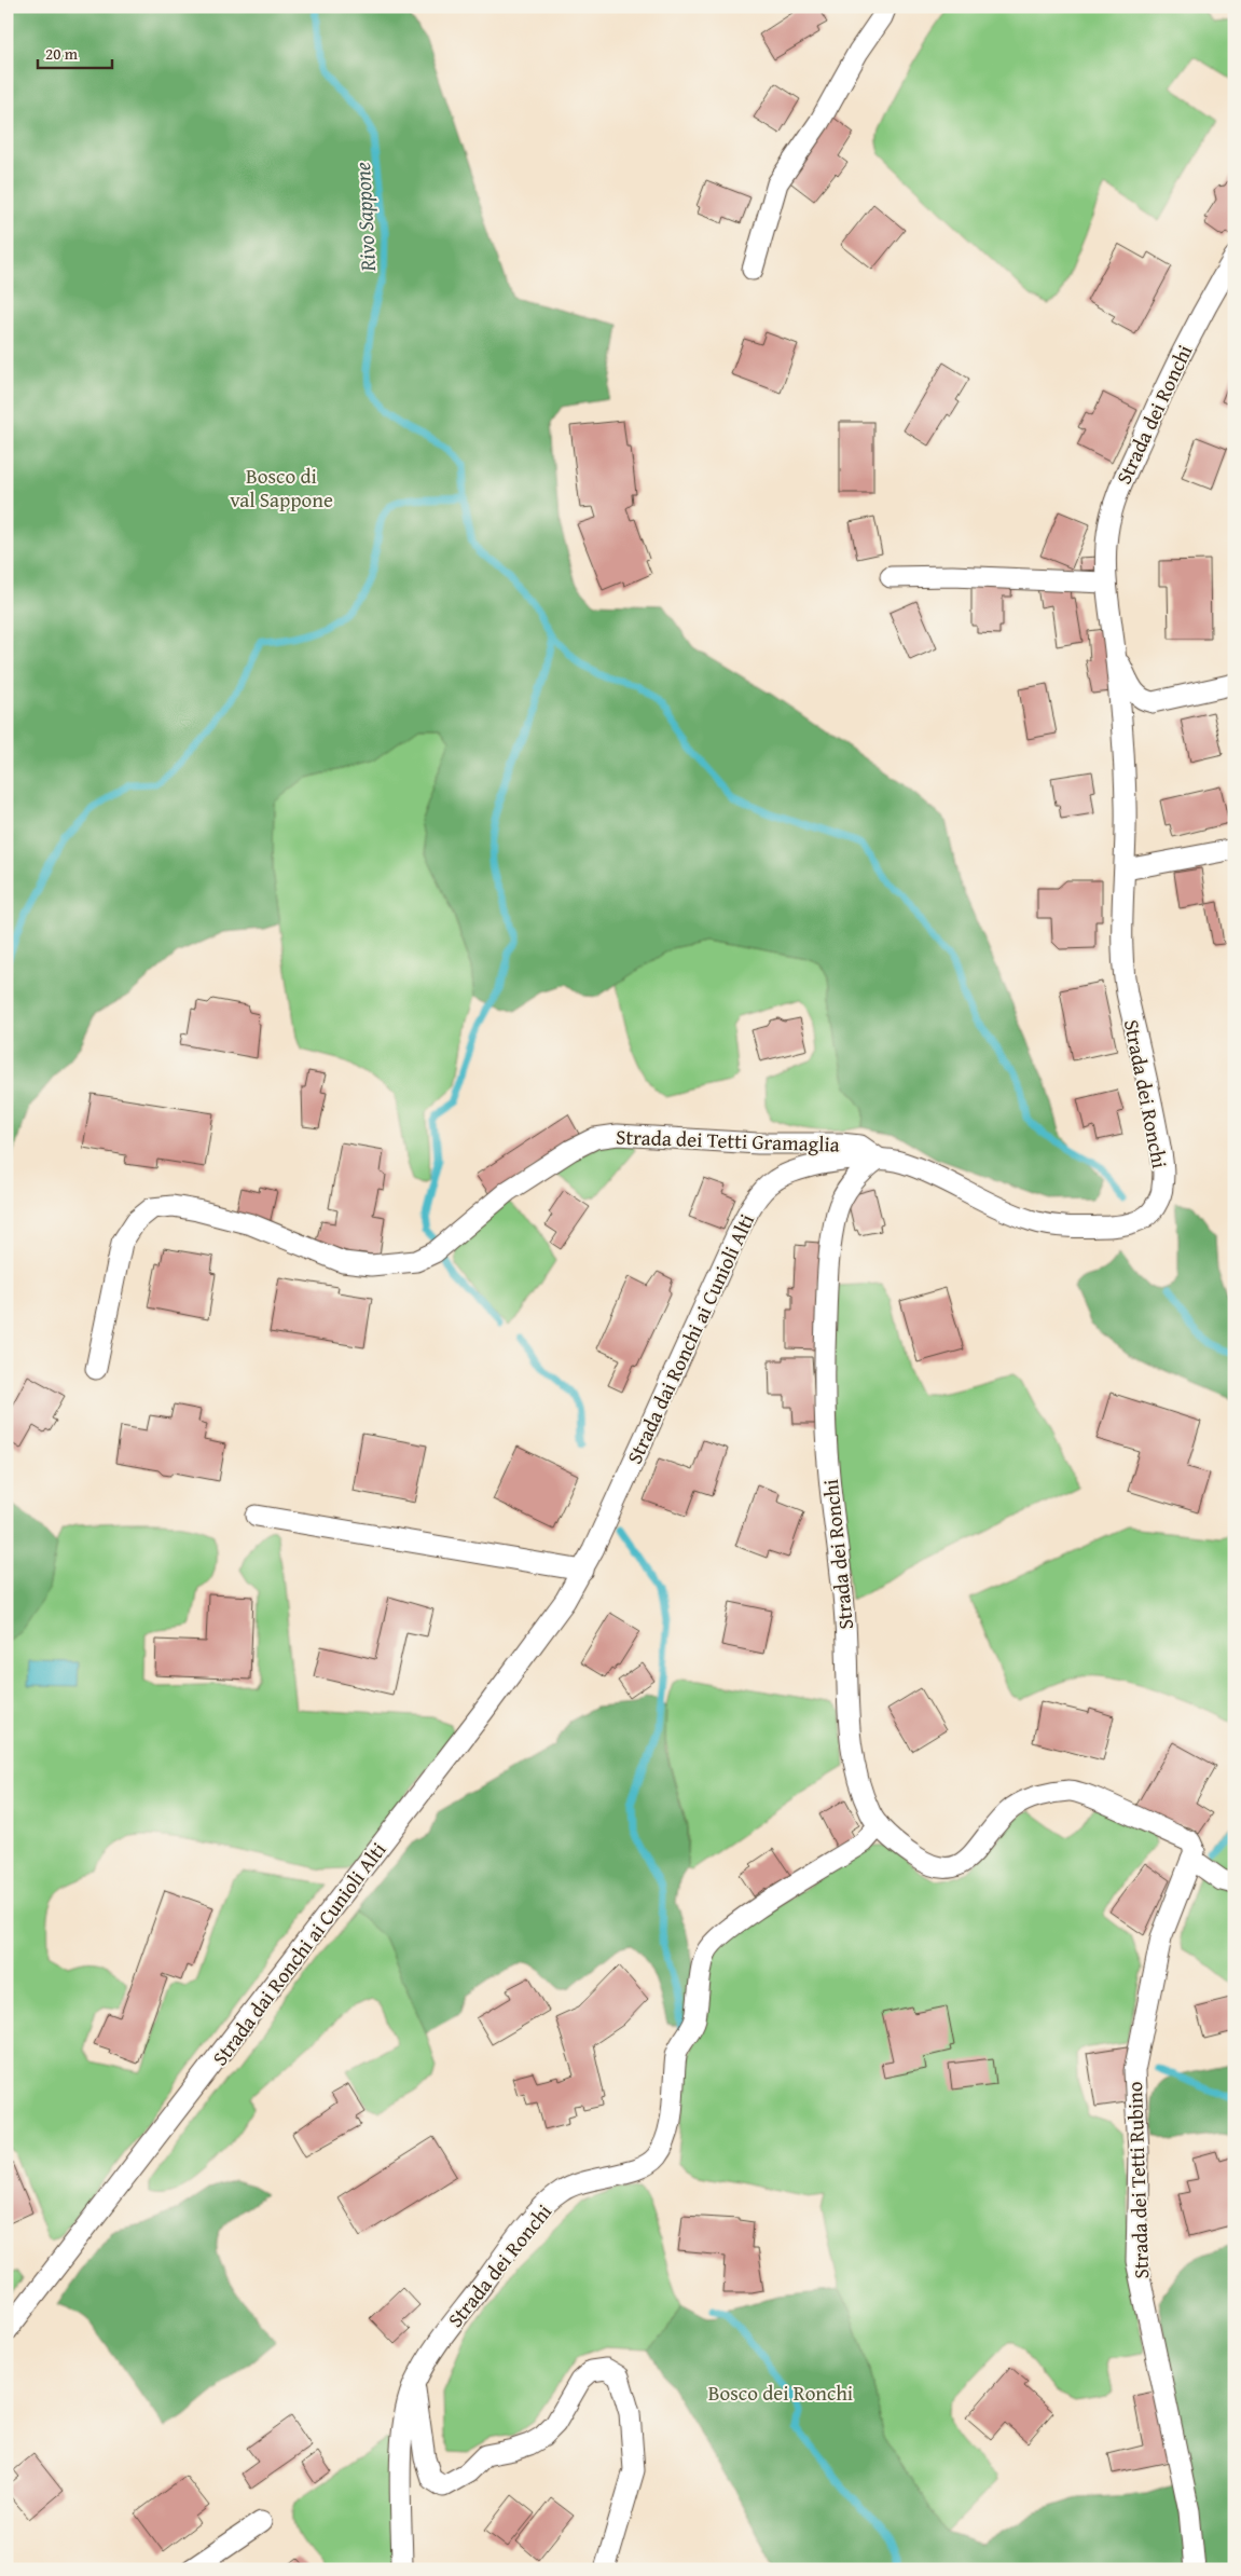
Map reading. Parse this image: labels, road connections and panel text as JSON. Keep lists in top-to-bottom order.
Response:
{
  "streets": {
    "street": [
      "Strada dei Ronchi",
      "Strada dei Tetti Gramaglia",
      "Strada dai Ronchi ai Cunioli Alti",
      "Strada dei Tetti Rubino"
    ]
  },
  "crossings": [
    ["Strada dei Ronchi", "Strada dei Tetti Gramaglia"],
    ["Strada dei Ronchi", "Strada dai Ronchi ai Cunioli Alti"],
    ["Strada dei Tetti Gramaglia", "Strada dai Ronchi ai Cunioli Alti"]
  ],
  "water": ["Rivo Sappone"],
  "parks": ["Bosco di val Sappone", "Bosco dei Ronchi"],
  "scale_bar": "20 m"
}
